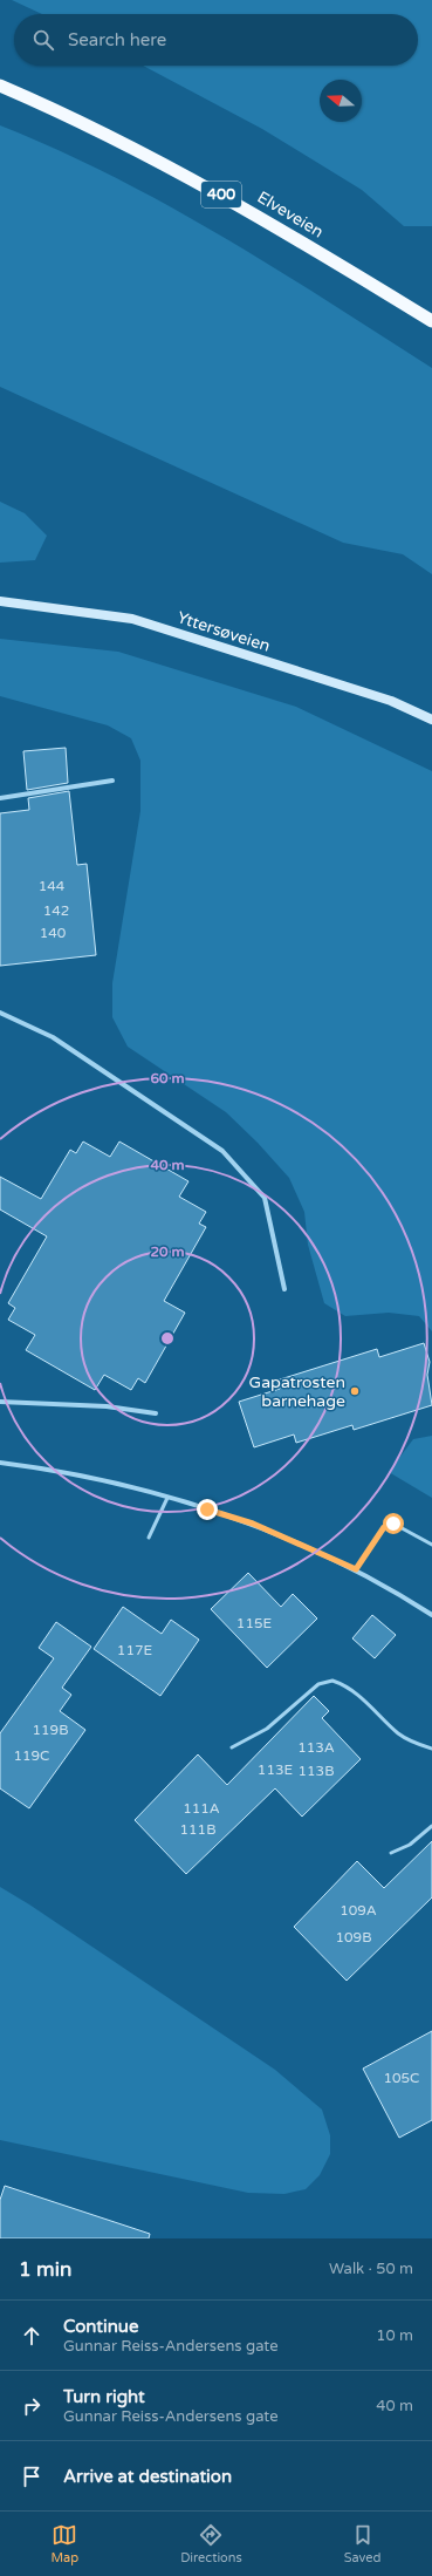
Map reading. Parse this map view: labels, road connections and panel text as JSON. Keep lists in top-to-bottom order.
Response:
{
  "streets": {
    "highway": ["400", "Elveveien"],
    "main road": ["Yttersøveien"]
  },
  "places": ["Gapatrosten barnehage"],
  "house_numbers": [
    "144",
    "142",
    "140",
    "115E",
    "117E",
    "119B",
    "113A",
    "119C",
    "113E",
    "113B",
    "111A",
    "111B",
    "109A",
    "109B",
    "105C"
  ],
  "north": "left",
  "page": {
    "search": "Search here",
    "heading": ["1 min", "Walk · 50 m"],
    "list": [
      ["Continue", "Gunnar Reiss-Andersens gate", "10 m"],
      ["Turn right", "Gunnar Reiss-Andersens gate", "40 m"],
      "Arrive at destination"
    ],
    "nav": ["Map", "Directions", "Saved"]
  },
  "rings": ["60 m", "40 m", "20 m"]
}
